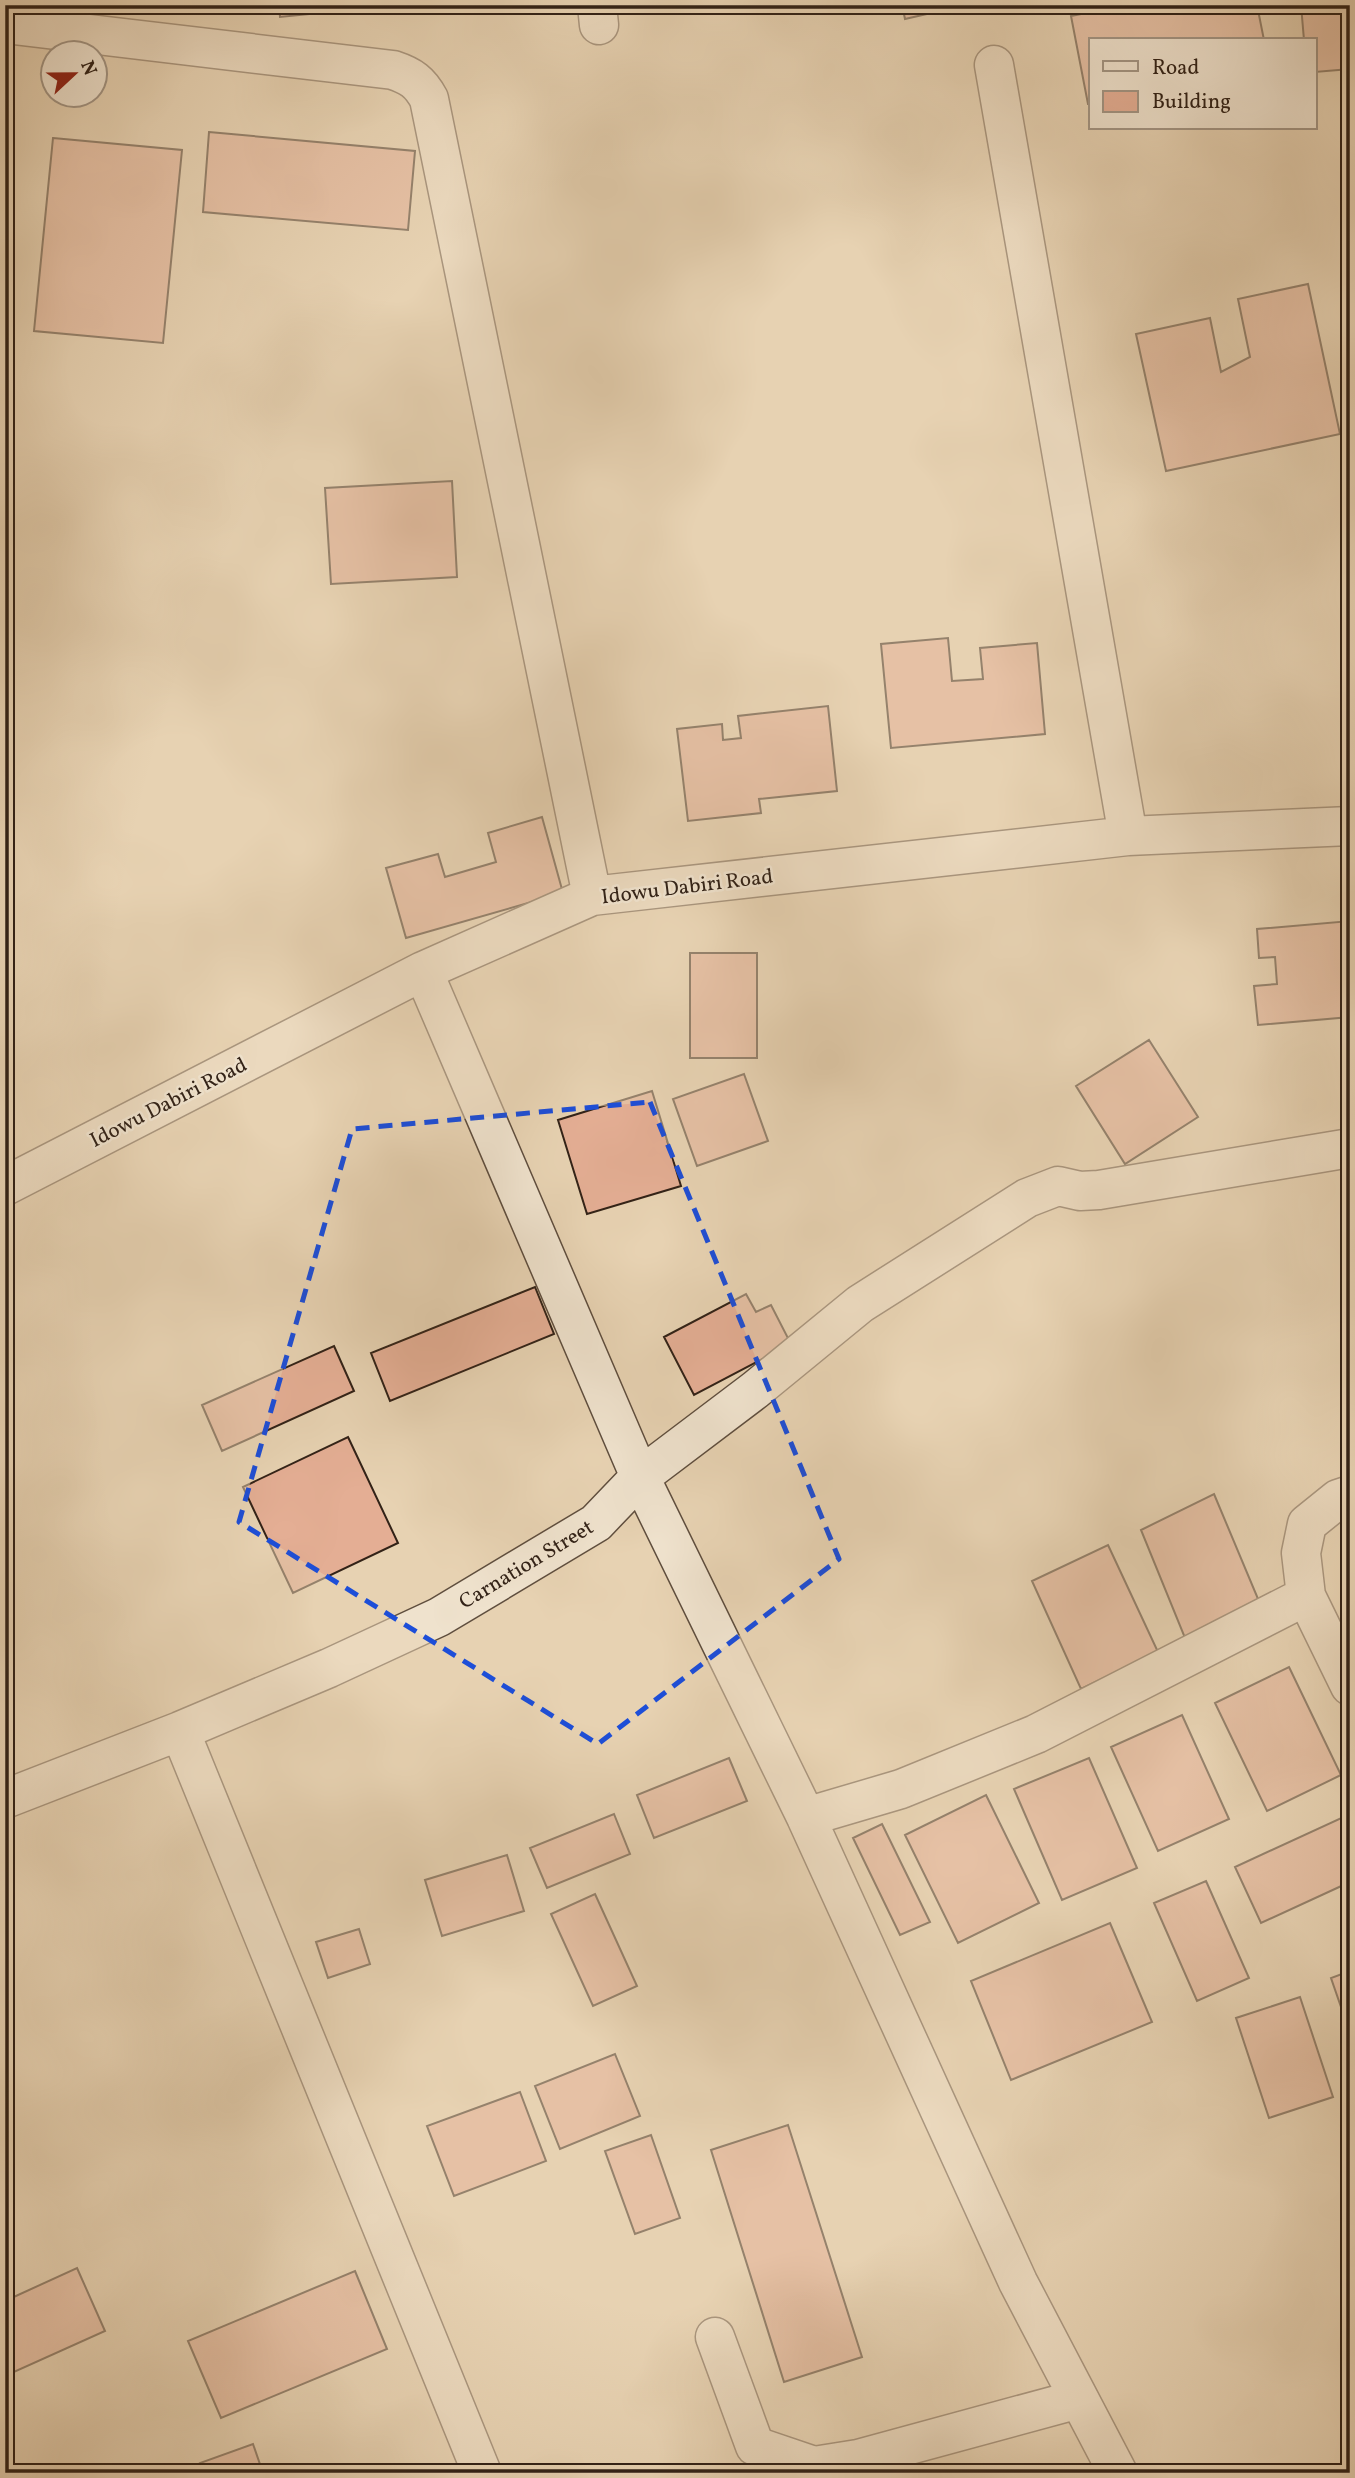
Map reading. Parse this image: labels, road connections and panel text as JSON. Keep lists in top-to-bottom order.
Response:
{
  "streets": {
    "street": ["Idowu Dabiri Road", "Carnation Street"]
  },
  "legend": ["Road", "Building"],
  "north": "right"
}
